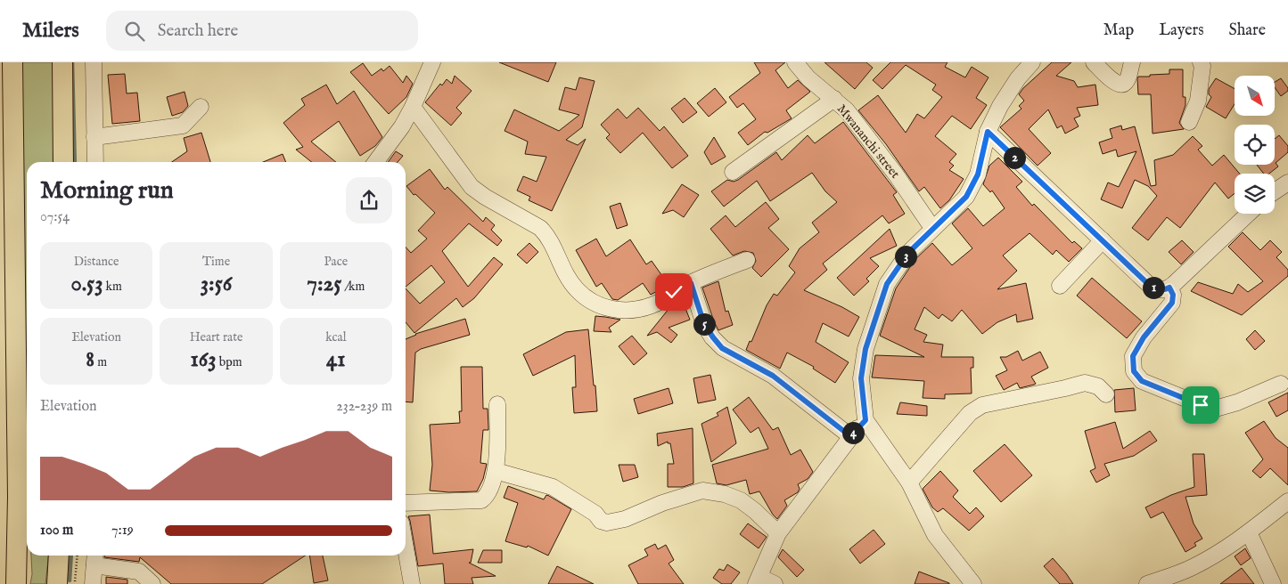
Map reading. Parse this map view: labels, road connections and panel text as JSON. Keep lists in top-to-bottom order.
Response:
{
  "streets": {
    "street": ["Mwananchi street"]
  },
  "north": "bottom right",
  "page": {
    "header": "Milers",
    "search": "Search here",
    "nav": ["Map", "Layers", "Share"],
    "pins": [
      "2",
      "3",
      "1",
      "5",
      "4"
    ],
    "heading": ["Morning run", "07:54"],
    "stats": [
      ["Distance", "0.53 km"],
      ["Time", "3:56"],
      ["Pace", "7:25 /km"],
      ["Elevation", "8 m"],
      ["Heart rate", "163 bpm"],
      ["kcal", "41"]
    ],
    "chart": ["Elevation", "232–239 m"],
    "list": [
      {
        "name": "100 m",
        "note": "7:19"
      }
    ]
  }
}
